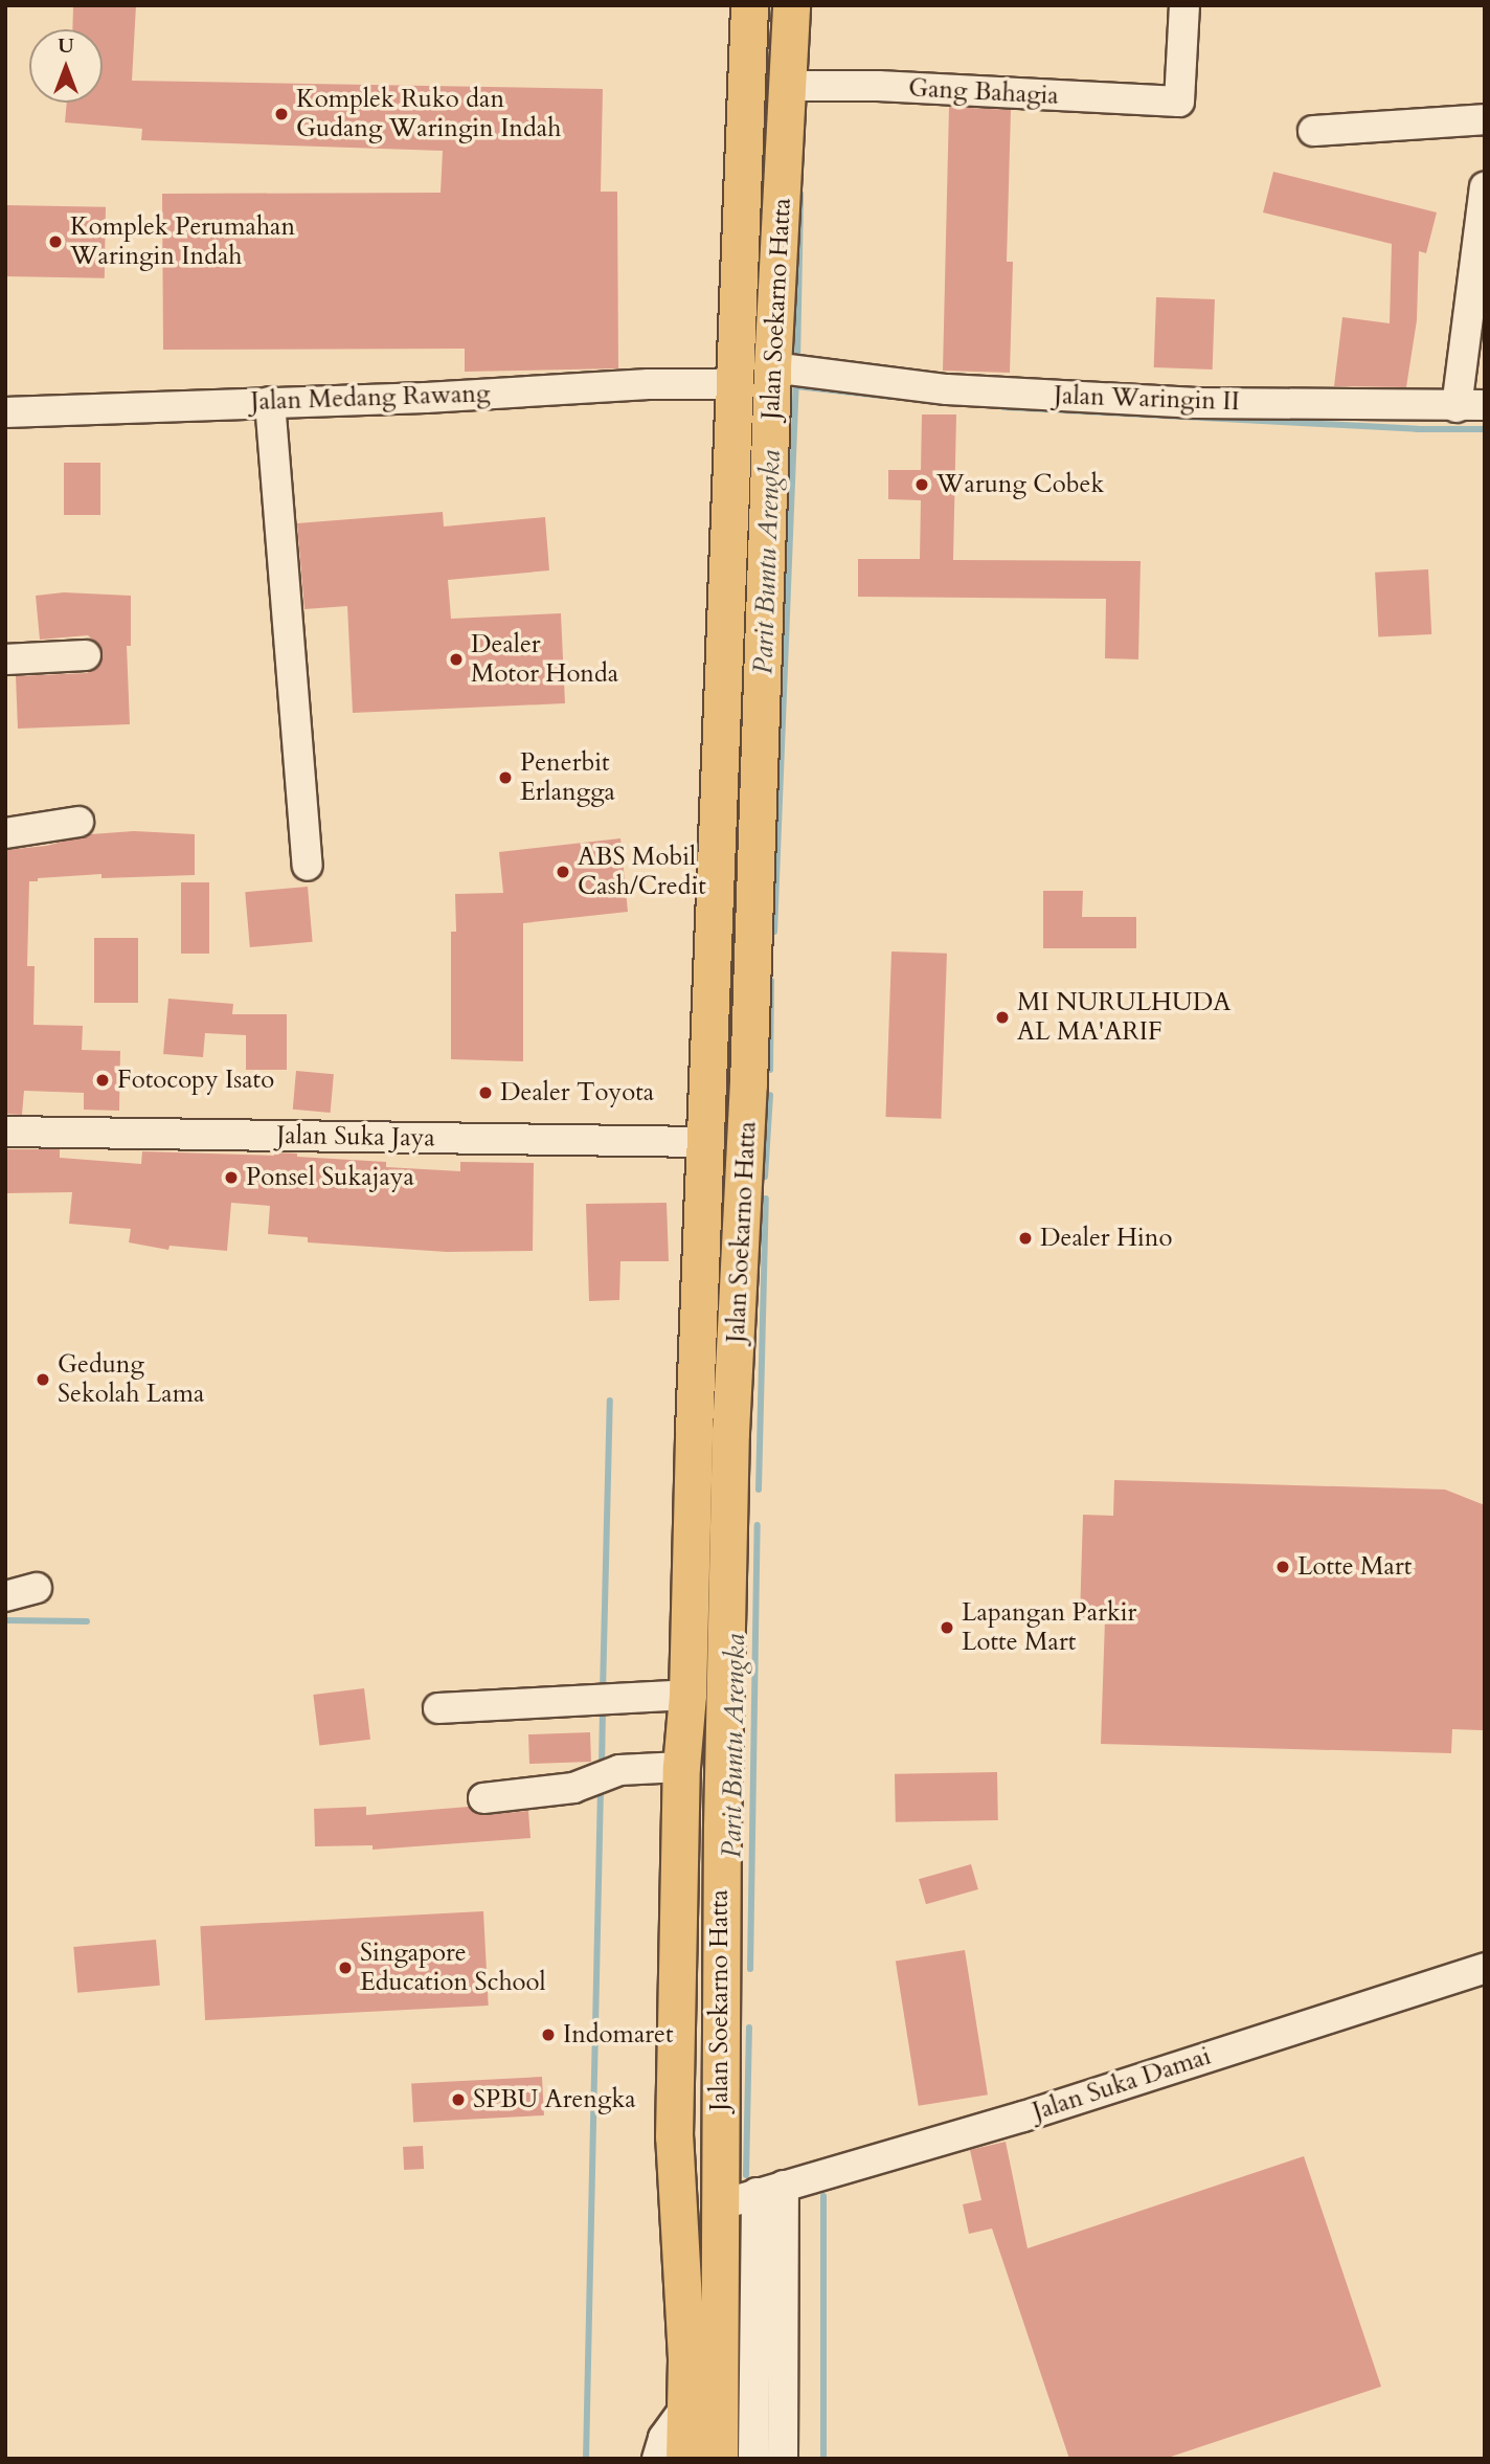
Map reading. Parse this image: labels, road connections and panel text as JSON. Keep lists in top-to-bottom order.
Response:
{
  "streets": {
    "main road": ["Jalan Soekarno Hatta"],
    "street": [
      "Gang Bahagia",
      "Jalan Medang Rawang",
      "Jalan Waringin II",
      "Jalan Suka Jaya",
      "Jalan Suka Damai"
    ]
  },
  "crossings": [
    ["Gang Bahagia", "Jalan Soekarno Hatta"],
    ["Jalan Soekarno Hatta", "Jalan Medang Rawang"],
    ["Jalan Soekarno Hatta", "Jalan Waringin II"],
    ["Jalan Soekarno Hatta", "Jalan Suka Jaya"],
    ["Jalan Soekarno Hatta", "Jalan Suka Damai"]
  ],
  "water": ["Parit Buntu Arengka"],
  "places": [
    "Komplek Ruko dan Gudang Waringin Indah",
    "Komplek Perumahan Waringin Indah",
    "Warung Cobek",
    "Dealer Motor Honda",
    "Penerbit Erlangga",
    "ABS Mobil Cash/Credit",
    "MI NURULHUDA AL MA'ARIF",
    "Fotocopy Isato",
    "Dealer Toyota",
    "Ponsel Sukajaya",
    "Dealer Hino",
    "Gedung Sekolah Lama",
    "Lotte Mart",
    "Lapangan Parkir Lotte Mart",
    "Singapore Education School",
    "Indomaret",
    "SPBU Arengka"
  ],
  "north": "top"
}
